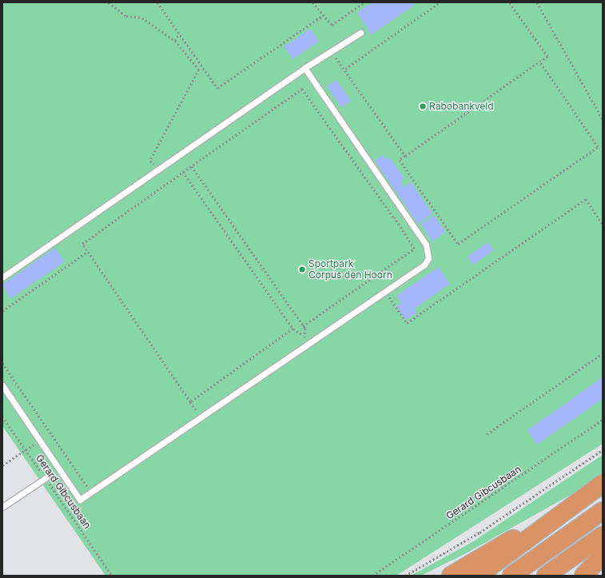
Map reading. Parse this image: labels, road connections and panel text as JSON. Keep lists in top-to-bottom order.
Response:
{
  "streets": {
    "path": ["Gerard Gibcusbaan"]
  },
  "places": ["Rabobankveld", "Sportpark Corpus den Hoorn"]
}
